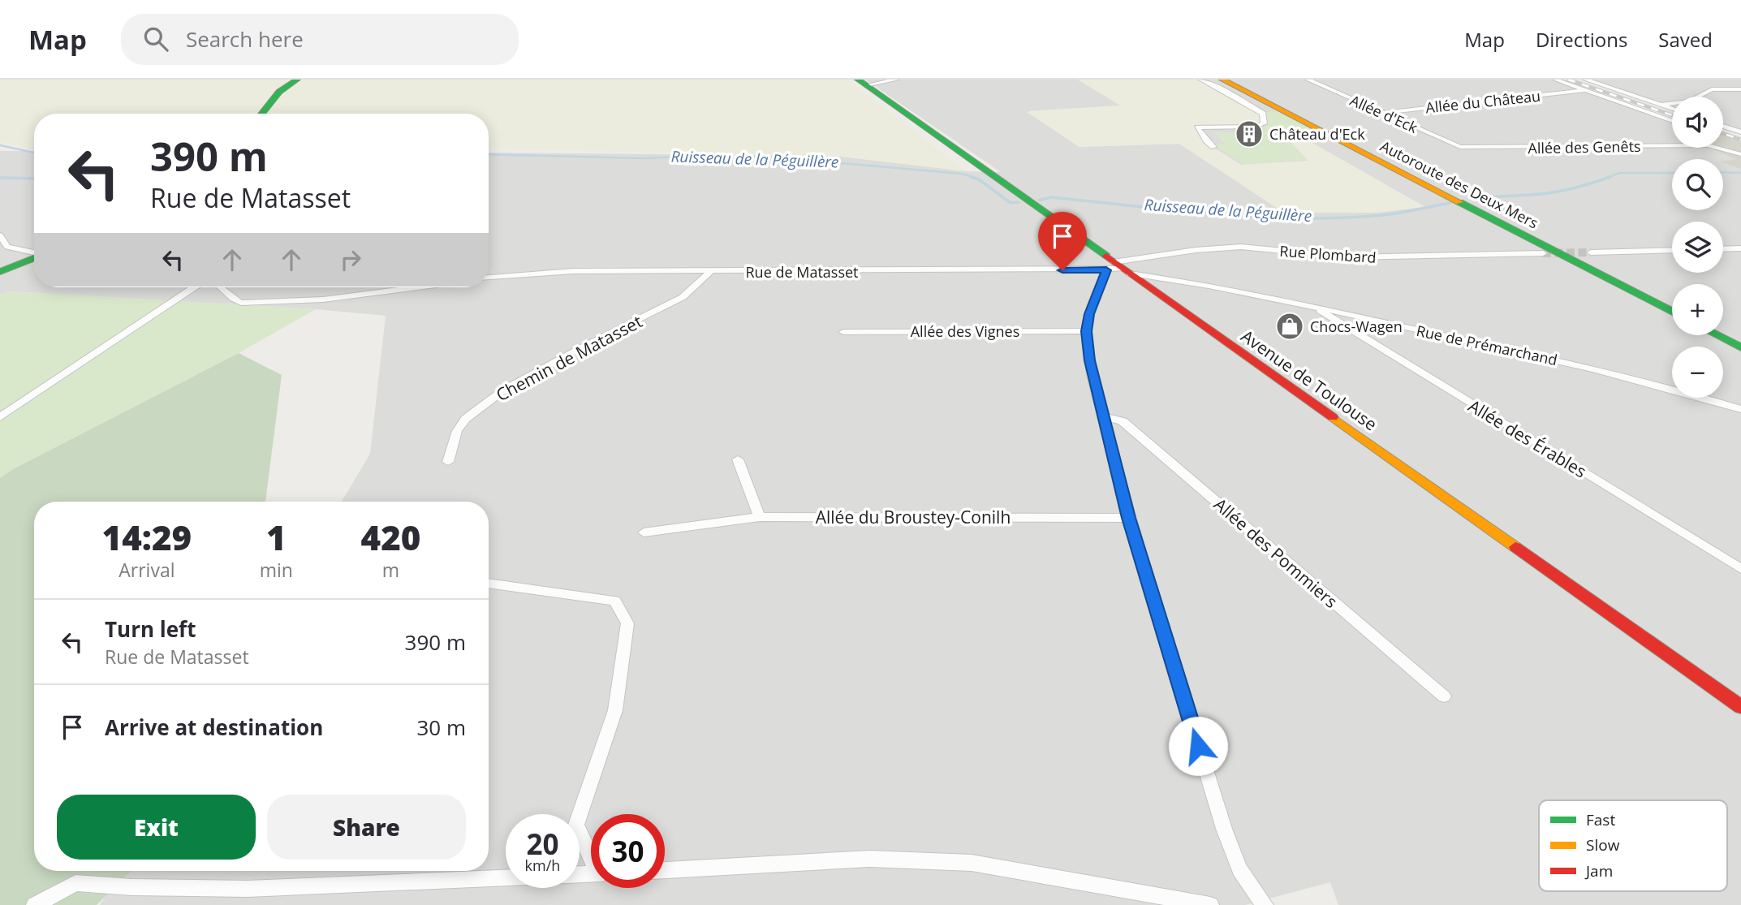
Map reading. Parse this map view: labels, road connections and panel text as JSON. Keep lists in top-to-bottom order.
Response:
{
  "streets": {
    "main road": ["Autoroute des Deux Mers", "Avenue de Toulouse"],
    "street": [
      "Allée du Château",
      "Allée d'Eck",
      "Allée des Genêts",
      "Rue Plombard",
      "Rue de Matasset",
      "Allée des Vignes",
      "Rue de Prémarchand",
      "Chemin de Matasset",
      "Allée des Érables",
      "Allée du Broustey-Conilh",
      "Allée des Pommiers"
    ]
  },
  "crossings": [
    ["Allée du Château", "Allée d'Eck"],
    ["Allée d'Eck", "Allée des Genêts"],
    ["Rue Plombard", "Rue de Matasset"],
    ["Rue Plombard", "Rue de Prémarchand"],
    ["Rue Plombard", "Avenue de Toulouse"],
    ["Rue de Matasset", "Rue de Prémarchand"],
    ["Rue de Matasset", "Chemin de Matasset"],
    ["Rue de Matasset", "Avenue de Toulouse"],
    ["Rue de Prémarchand", "Avenue de Toulouse"],
    ["Rue de Prémarchand", "Allée des Érables"]
  ],
  "water": ["Ruisseau de la Péguillère"],
  "places": {
    "building": ["Château d'Eck"],
    "shop": ["Chocs-Wagen"]
  },
  "legend": ["Fast", "Slow", "Jam"],
  "page": {
    "header": "Map",
    "search": "Search here",
    "nav": ["Map", "Directions", "Saved"],
    "map_buttons": ["+", "−"],
    "turn": ["390 m", "Rue de Matasset"],
    "eta": [
      "14:29",
      "Arrival",
      "1",
      "min",
      "420",
      "m"
    ],
    "list": [
      {
        "name": "Turn left",
        "note": "Rue de Matasset",
        "value": "390 m"
      },
      {
        "name": "Arrive at destination",
        "value": "30 m"
      }
    ],
    "buttons": ["Exit", "Share"],
    "speed": "20 km/h",
    "limit": "30"
  }
}
